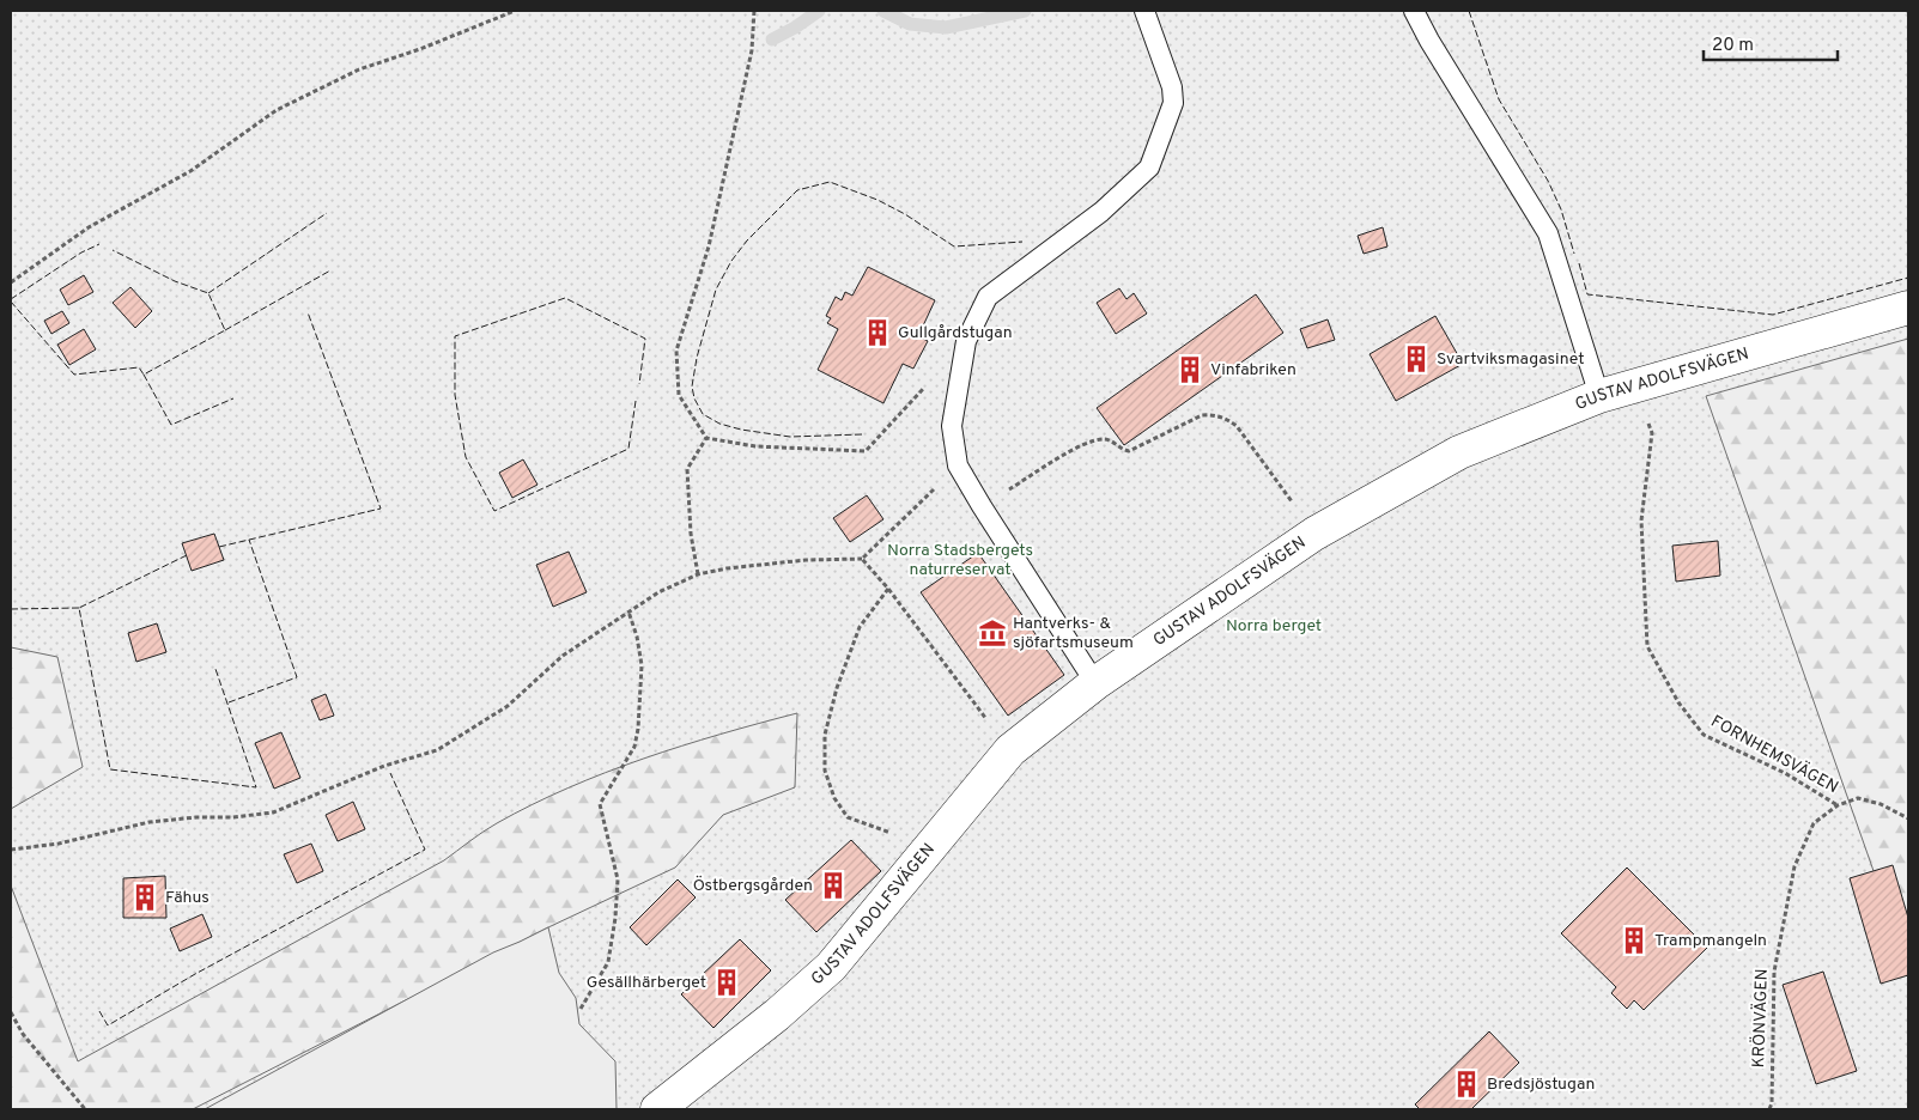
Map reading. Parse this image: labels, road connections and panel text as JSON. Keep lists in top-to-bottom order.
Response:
{
  "streets": {
    "street": ["GUSTAV ADOLFSVÄGEN"],
    "path": ["FORNHEMSVÄGEN", "KRÖNVÄGEN"]
  },
  "crossings": [
    ["GUSTAV ADOLFSVÄGEN", "FORNHEMSVÄGEN"],
    ["FORNHEMSVÄGEN", "KRÖNVÄGEN"]
  ],
  "parks": ["Norra Stadsbergets naturreservat", "Norra berget"],
  "places": {
    "building": [
      "Gullgårdstugan",
      "Svartviksmagasinet",
      "Vinfabriken",
      "Östbergsgården",
      "Fähus",
      "Trampmangeln",
      "Gesällhärberget",
      "Bredsjöstugan"
    ],
    "museum": ["Hantverks- & sjöfartsmuseum"]
  },
  "scale_bar": "20 m"
}
